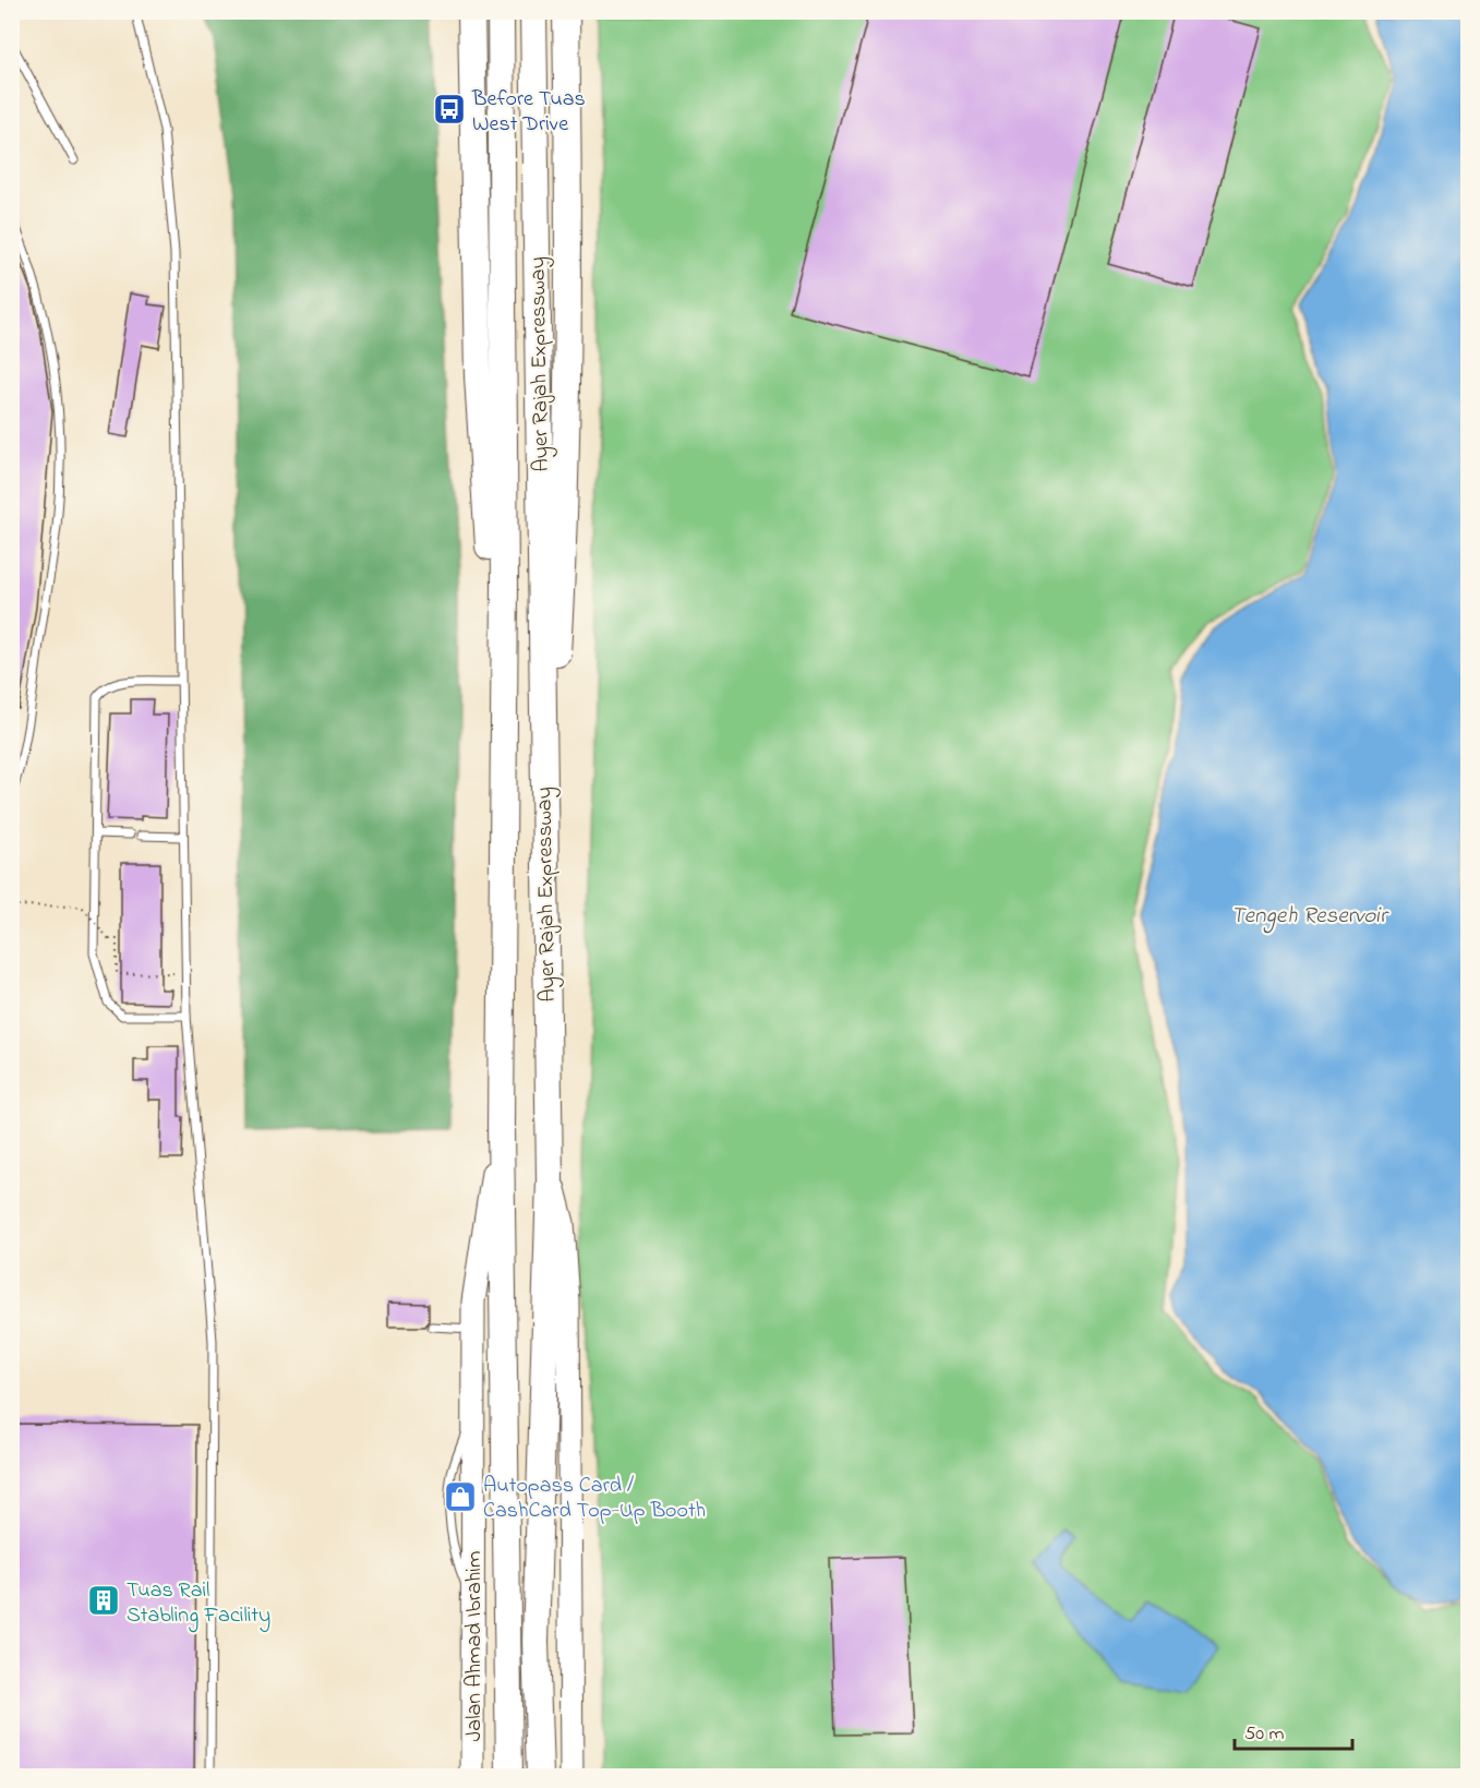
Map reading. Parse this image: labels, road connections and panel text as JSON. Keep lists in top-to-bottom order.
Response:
{
  "streets": {
    "highway": ["Ayer Rajah Expressway"],
    "main road": ["Jalan Ahmad Ibrahim"]
  },
  "crossings": [
    ["Ayer Rajah Expressway", "Jalan Ahmad Ibrahim"]
  ],
  "water": ["Tengeh Reservoir"],
  "places": {
    "bus stop": ["Before Tuas West Drive"],
    "shop": ["Autopass Card / CashCard Top-Up Booth"],
    "building": ["Tuas Rail Stabling Facility"]
  },
  "scale_bar": "50 m"
}
